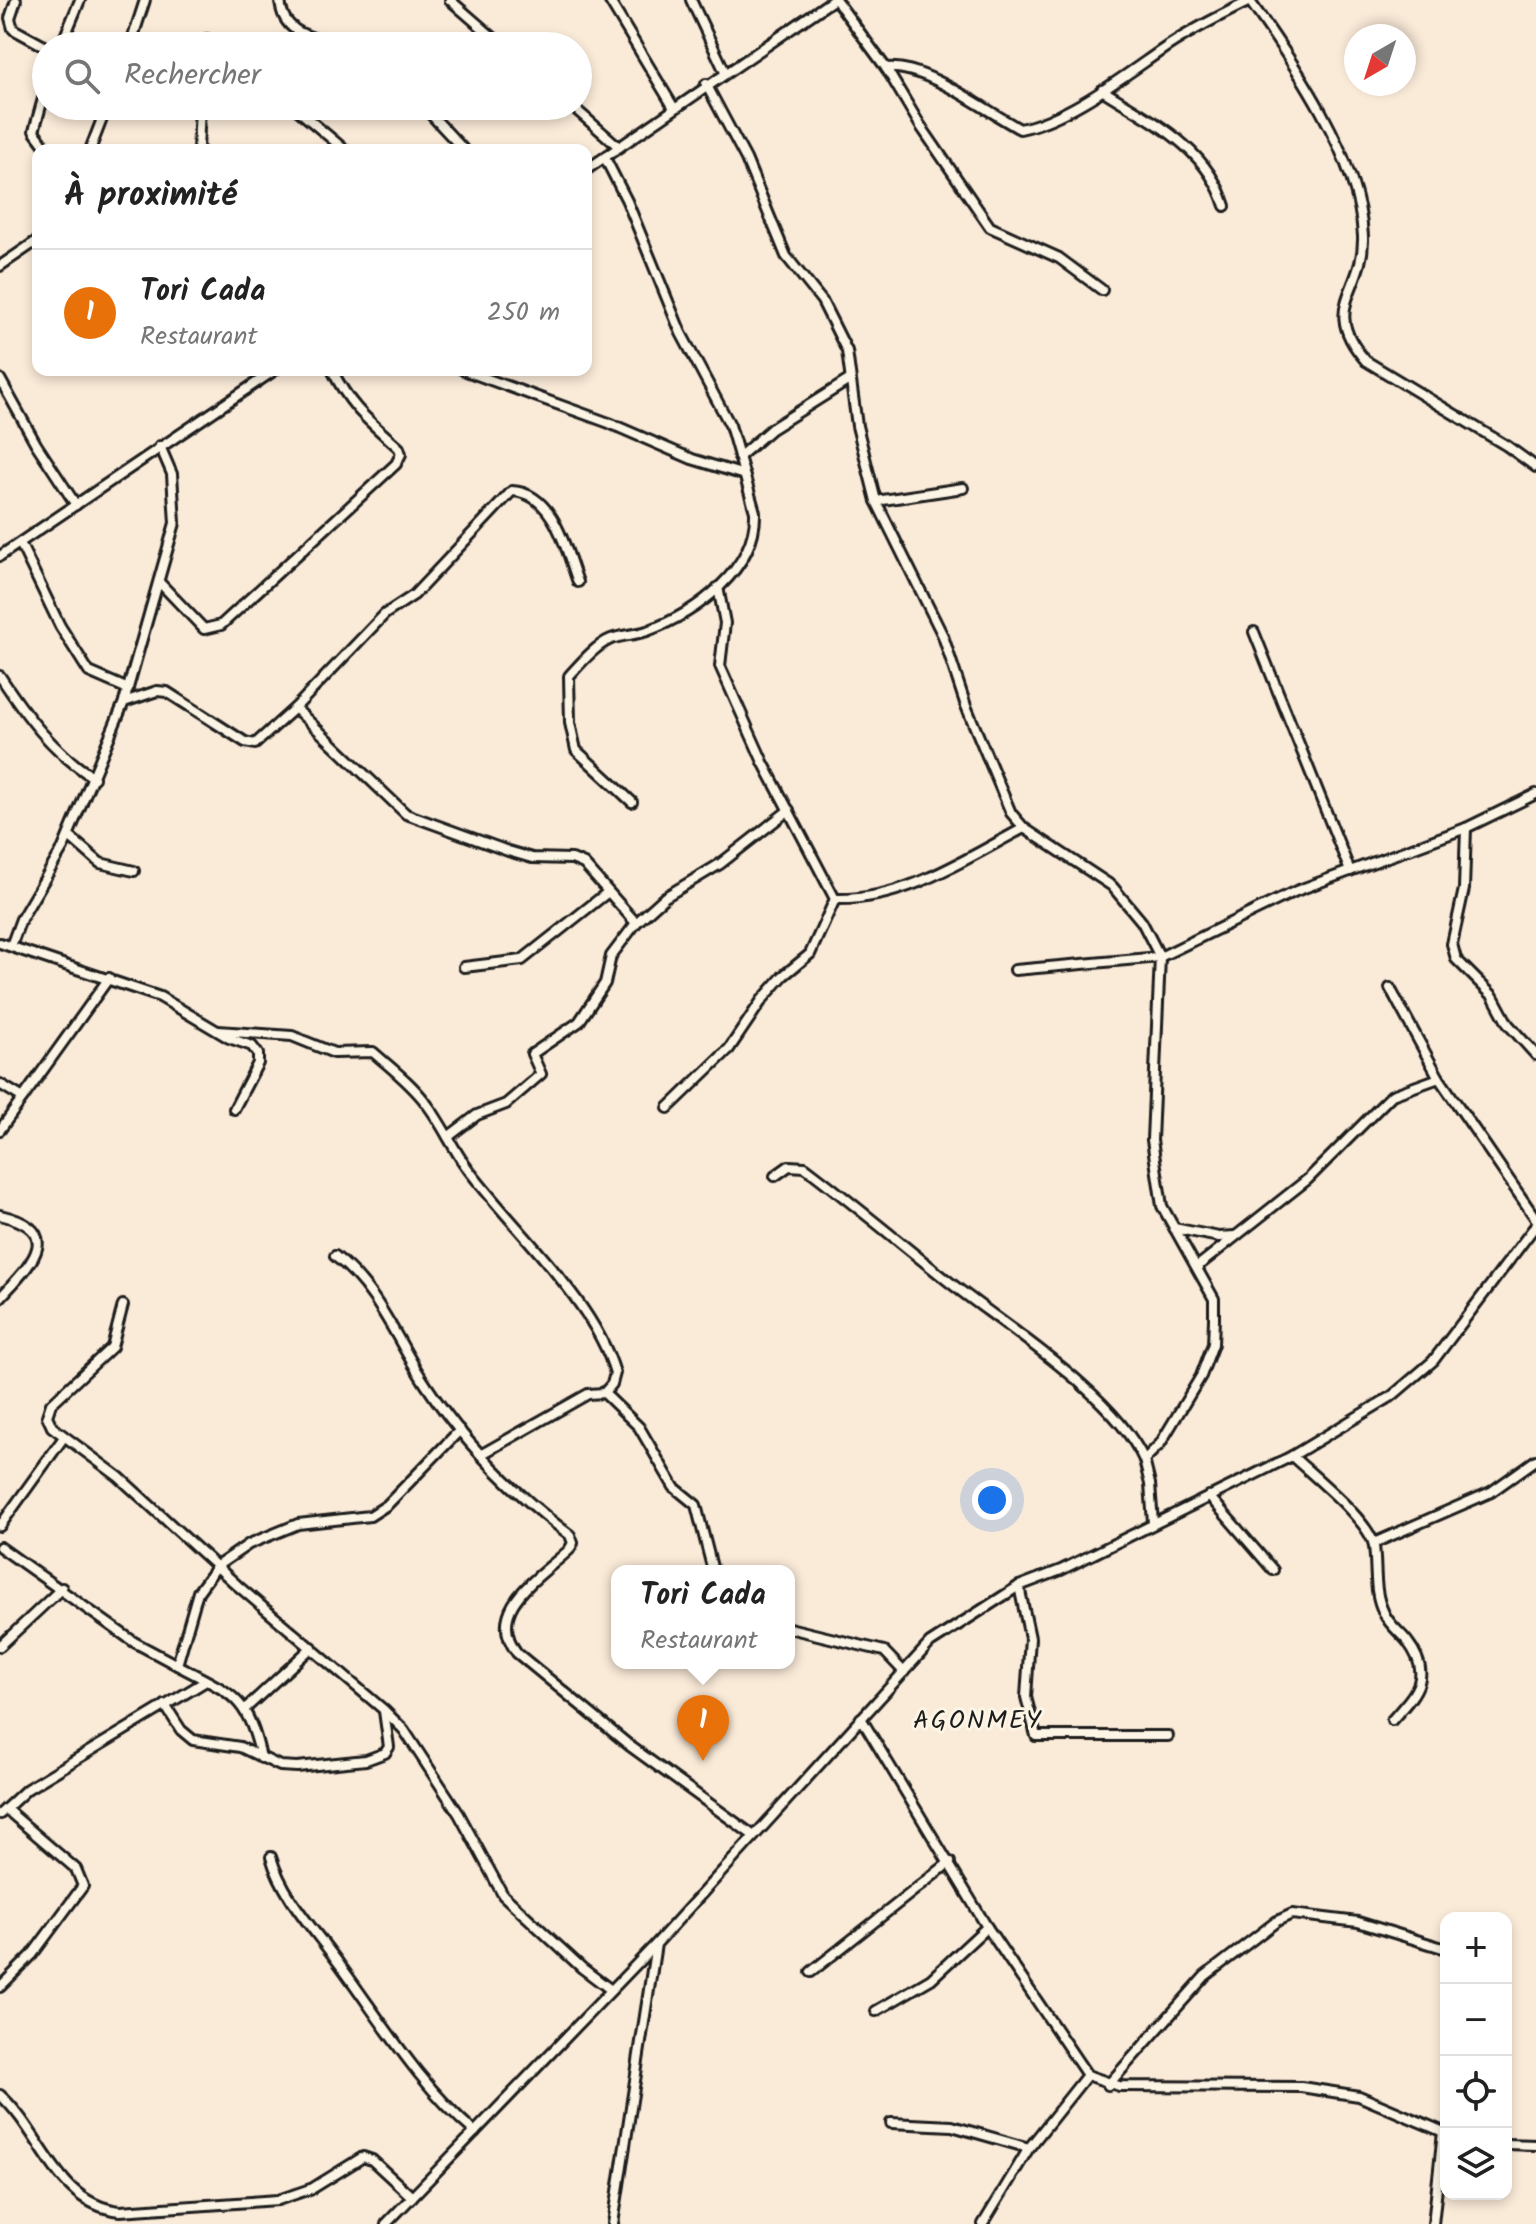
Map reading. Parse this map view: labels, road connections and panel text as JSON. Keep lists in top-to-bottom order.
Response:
{
  "districts": ["AGONMEY"],
  "north": "bottom left",
  "page": {
    "search": "Rechercher",
    "heading": "À proximité",
    "list": [
      {
        "mark": "1",
        "name": "Tori Cada",
        "note": "Restaurant",
        "value": "250 m"
      }
    ],
    "popup": ["Tori Cada", "Restaurant"],
    "pins": "1",
    "map_buttons": ["+", "−"]
  }
}
